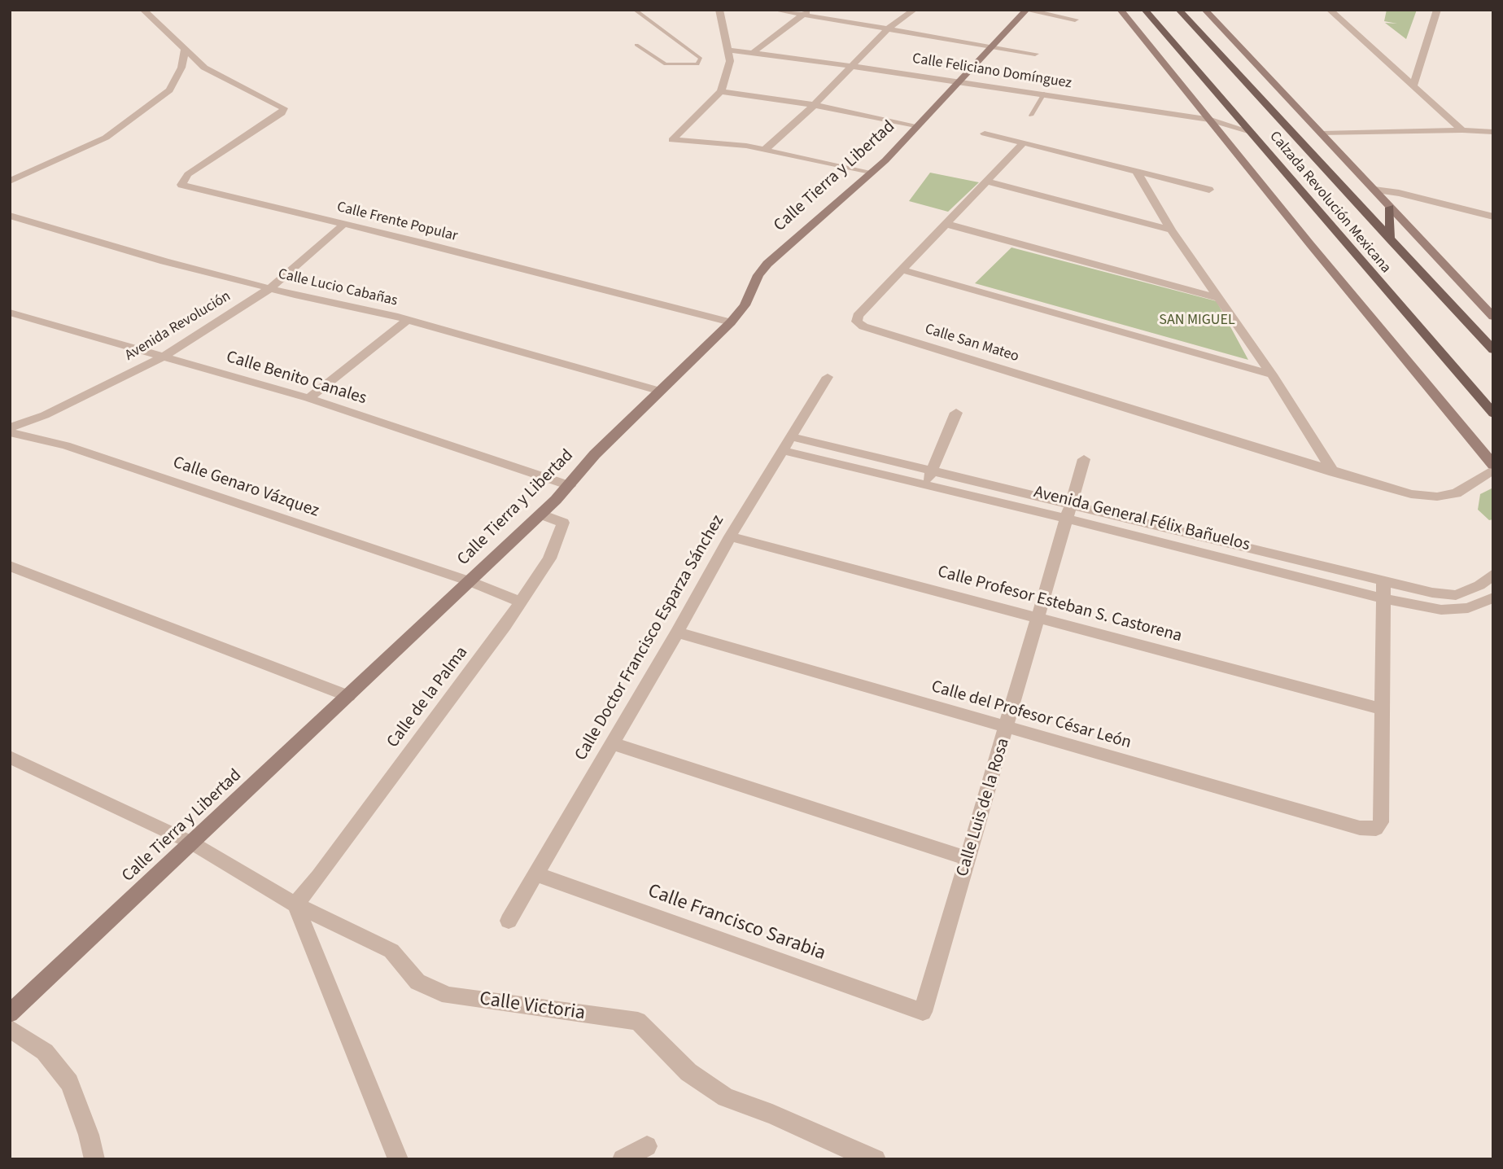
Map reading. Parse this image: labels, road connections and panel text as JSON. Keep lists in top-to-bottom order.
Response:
{
  "streets": {
    "main road": ["Calzada Revolución Mexicana"],
    "street": [
      "Calle Feliciano Domínguez",
      "Calle Tierra y Libertad",
      "Calle Frente Popular",
      "Calle Lucio Cabañas",
      "Avenida Revolución",
      "Calle San Mateo",
      "Calle Benito Canales",
      "Calle Genaro Vázquez",
      "Avenida General Félix Bañuelos",
      "Calle Profesor Esteban S. Castorena",
      "Calle Doctor Francisco Esparza Sánchez",
      "Calle de la Palma",
      "Calle del Profesor César León",
      "Calle Luis de la Rosa",
      "Calle Francisco Sarabia",
      "Calle Victoria"
    ]
  },
  "crossings": [
    ["Calle Feliciano Domínguez", "Calle Tierra y Libertad"],
    ["Calle Feliciano Domínguez", "Calzada Revolución Mexicana"],
    ["Calle Tierra y Libertad", "Calle Frente Popular"],
    ["Calle Tierra y Libertad", "Calle Lucio Cabañas"],
    ["Calle Tierra y Libertad", "Calle Benito Canales"],
    ["Calle Tierra y Libertad", "Calle Genaro Vázquez"],
    ["Calle Tierra y Libertad", "Calle de la Palma"],
    ["Calle Tierra y Libertad", "Calle Victoria"],
    ["Calle Frente Popular", "Avenida Revolución"],
    ["Calle Lucio Cabañas", "Avenida Revolución"],
    ["Avenida Revolución", "Calle Benito Canales"],
    ["Calle Genaro Vázquez", "Calle de la Palma"],
    ["Avenida General Félix Bañuelos", "Calle Doctor Francisco Esparza Sánchez"],
    ["Avenida General Félix Bañuelos", "Calle Luis de la Rosa"],
    ["Calle Profesor Esteban S. Castorena", "Calle Doctor Francisco Esparza Sánchez"],
    ["Calle Profesor Esteban S. Castorena", "Calle del Profesor César León"],
    ["Calle Profesor Esteban S. Castorena", "Calle Luis de la Rosa"],
    ["Calle Doctor Francisco Esparza Sánchez", "Calle del Profesor César León"],
    ["Calle Doctor Francisco Esparza Sánchez", "Calle Francisco Sarabia"],
    ["Calle de la Palma", "Calle Victoria"],
    ["Calle del Profesor César León", "Calle Luis de la Rosa"],
    ["Calle Luis de la Rosa", "Calle Francisco Sarabia"]
  ],
  "parks": ["SAN MIGUEL"]
}
